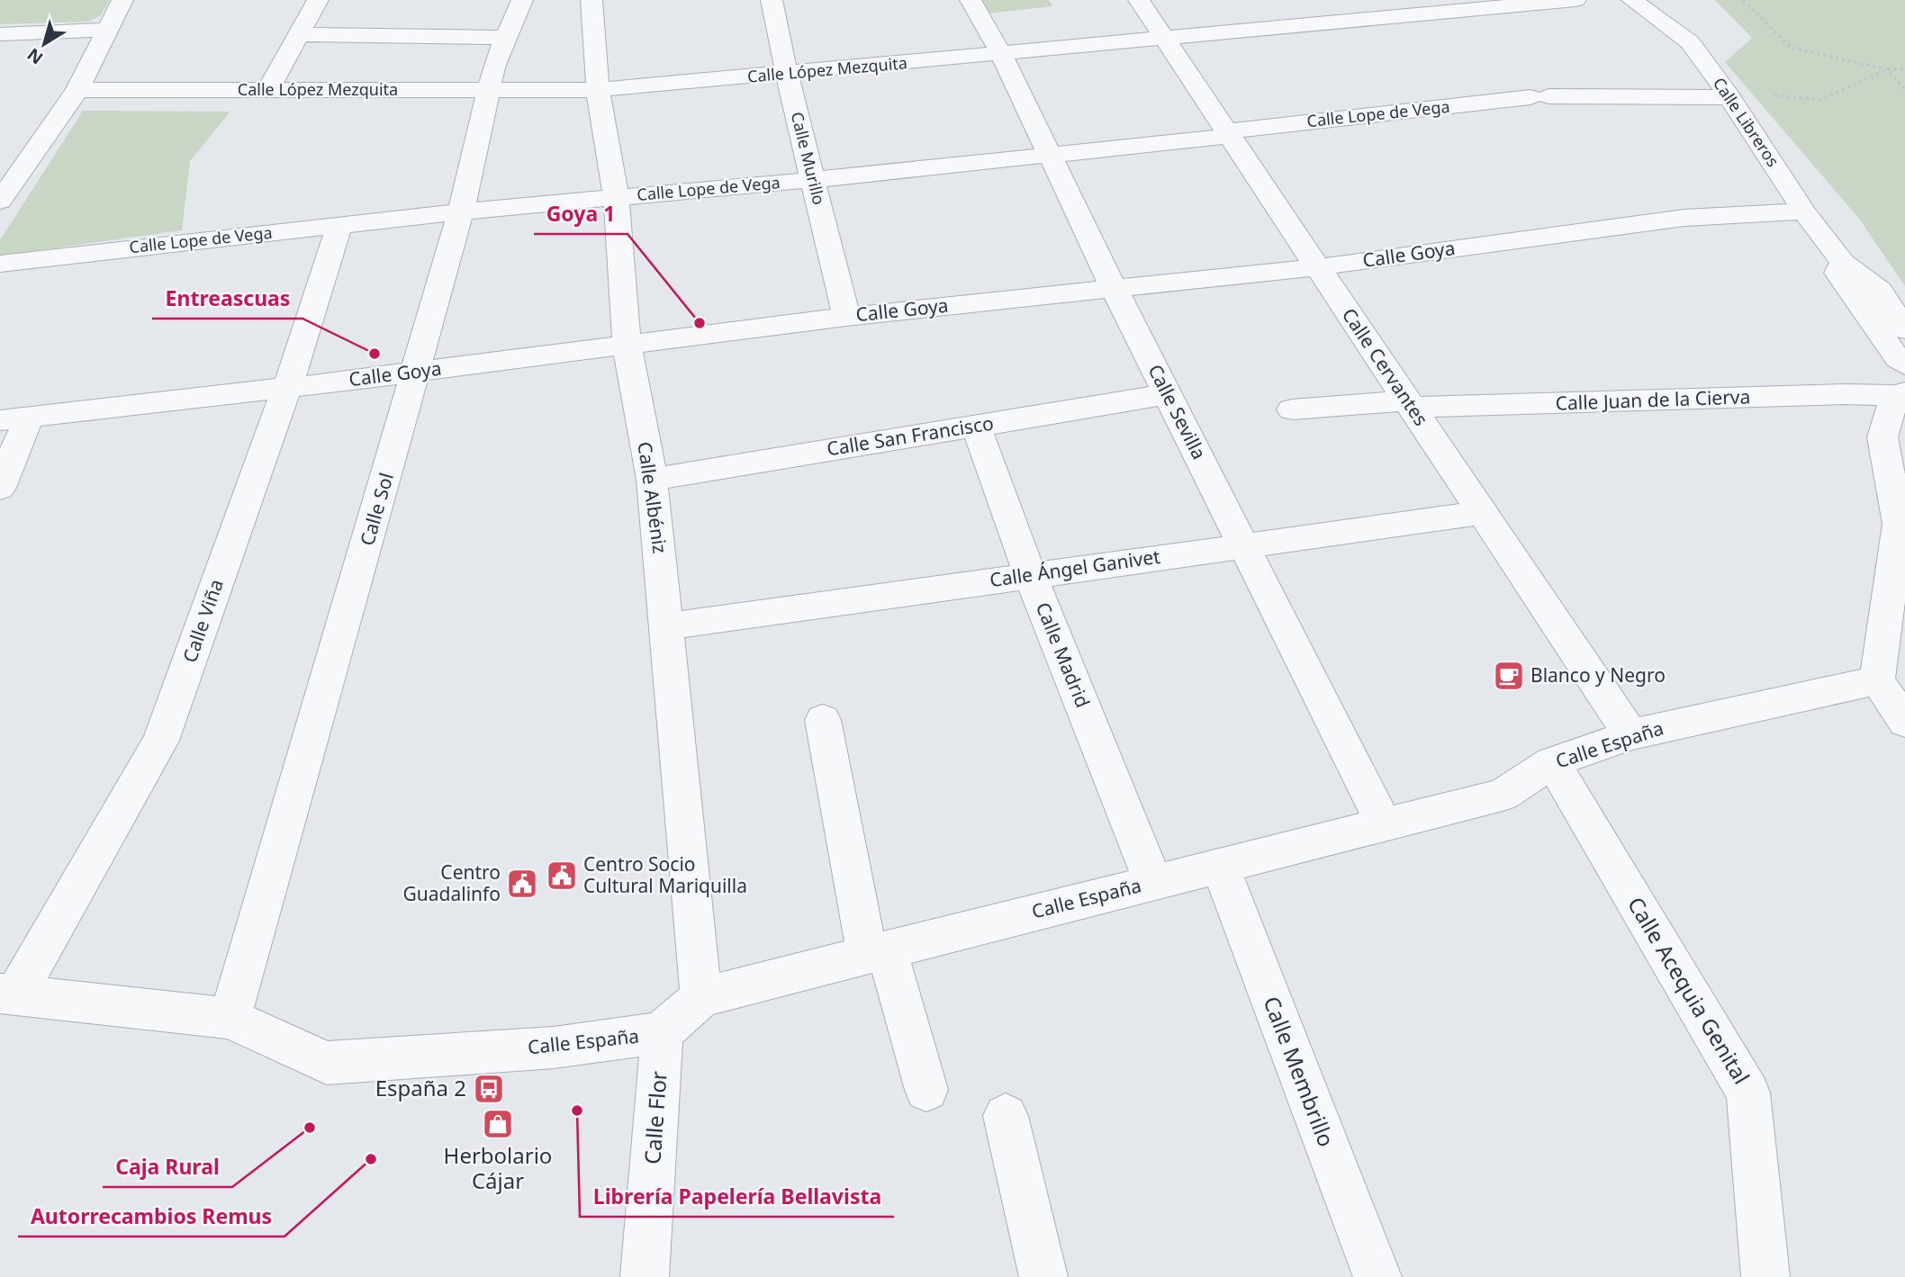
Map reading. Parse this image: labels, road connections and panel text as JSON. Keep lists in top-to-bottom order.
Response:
{
  "streets": {
    "street": [
      "Calle López Mezquita",
      "Calle Lope de Vega",
      "Calle Libreros",
      "Calle Murillo",
      "Calle Goya",
      "Calle Cervantes",
      "Calle Juan de la Cierva",
      "Calle Sevilla",
      "Calle San Francisco",
      "Calle Albéniz",
      "Calle Sol",
      "Calle Ángel Ganivet",
      "Calle Viña",
      "Calle Madrid",
      "Calle España",
      "Calle Acequia Genital",
      "Calle Membrillo",
      "Calle Flor"
    ]
  },
  "crossings": [
    ["Calle López Mezquita", "Calle Murillo"],
    ["Calle López Mezquita", "Calle Cervantes"],
    ["Calle López Mezquita", "Calle Sevilla"],
    ["Calle López Mezquita", "Calle Albéniz"],
    ["Calle López Mezquita", "Calle Sol"],
    ["Calle Lope de Vega", "Calle Libreros"],
    ["Calle Lope de Vega", "Calle Murillo"],
    ["Calle Lope de Vega", "Calle Cervantes"],
    ["Calle Lope de Vega", "Calle Sevilla"],
    ["Calle Lope de Vega", "Calle Albéniz"],
    ["Calle Lope de Vega", "Calle Sol"],
    ["Calle Lope de Vega", "Calle Viña"],
    ["Calle Libreros", "Calle Goya"],
    ["Calle Libreros", "Calle Juan de la Cierva"],
    ["Calle Murillo", "Calle Goya"],
    ["Calle Goya", "Calle Cervantes"],
    ["Calle Goya", "Calle Sevilla"],
    ["Calle Goya", "Calle Albéniz"],
    ["Calle Goya", "Calle Sol"],
    ["Calle Goya", "Calle Viña"],
    ["Calle Cervantes", "Calle Juan de la Cierva"],
    ["Calle Cervantes", "Calle Ángel Ganivet"],
    ["Calle Cervantes", "Calle España"],
    ["Calle Sevilla", "Calle San Francisco"],
    ["Calle Sevilla", "Calle Ángel Ganivet"],
    ["Calle Sevilla", "Calle España"],
    ["Calle San Francisco", "Calle Albéniz"],
    ["Calle San Francisco", "Calle Madrid"],
    ["Calle Albéniz", "Calle Ángel Ganivet"],
    ["Calle Albéniz", "Calle España"],
    ["Calle Sol", "Calle España"],
    ["Calle Ángel Ganivet", "Calle Madrid"],
    ["Calle Viña", "Calle España"],
    ["Calle Madrid", "Calle España"],
    ["Calle España", "Calle Acequia Genital"],
    ["Calle España", "Calle Membrillo"],
    ["Calle España", "Calle Flor"]
  ],
  "places": {
    "other": [
      "Goya 1",
      "Entreascuas",
      "Librería Papelería Bellavista",
      "Caja Rural",
      "Autorrecambios Remus"
    ],
    "cafe": ["Blanco y Negro"],
    "public building": ["Centro Socio Cultural Mariquilla", "Centro Guadalinfo"],
    "bus stop": ["España 2"],
    "shop": ["Herbolario Cájar"]
  },
  "north": "bottom left"
}
